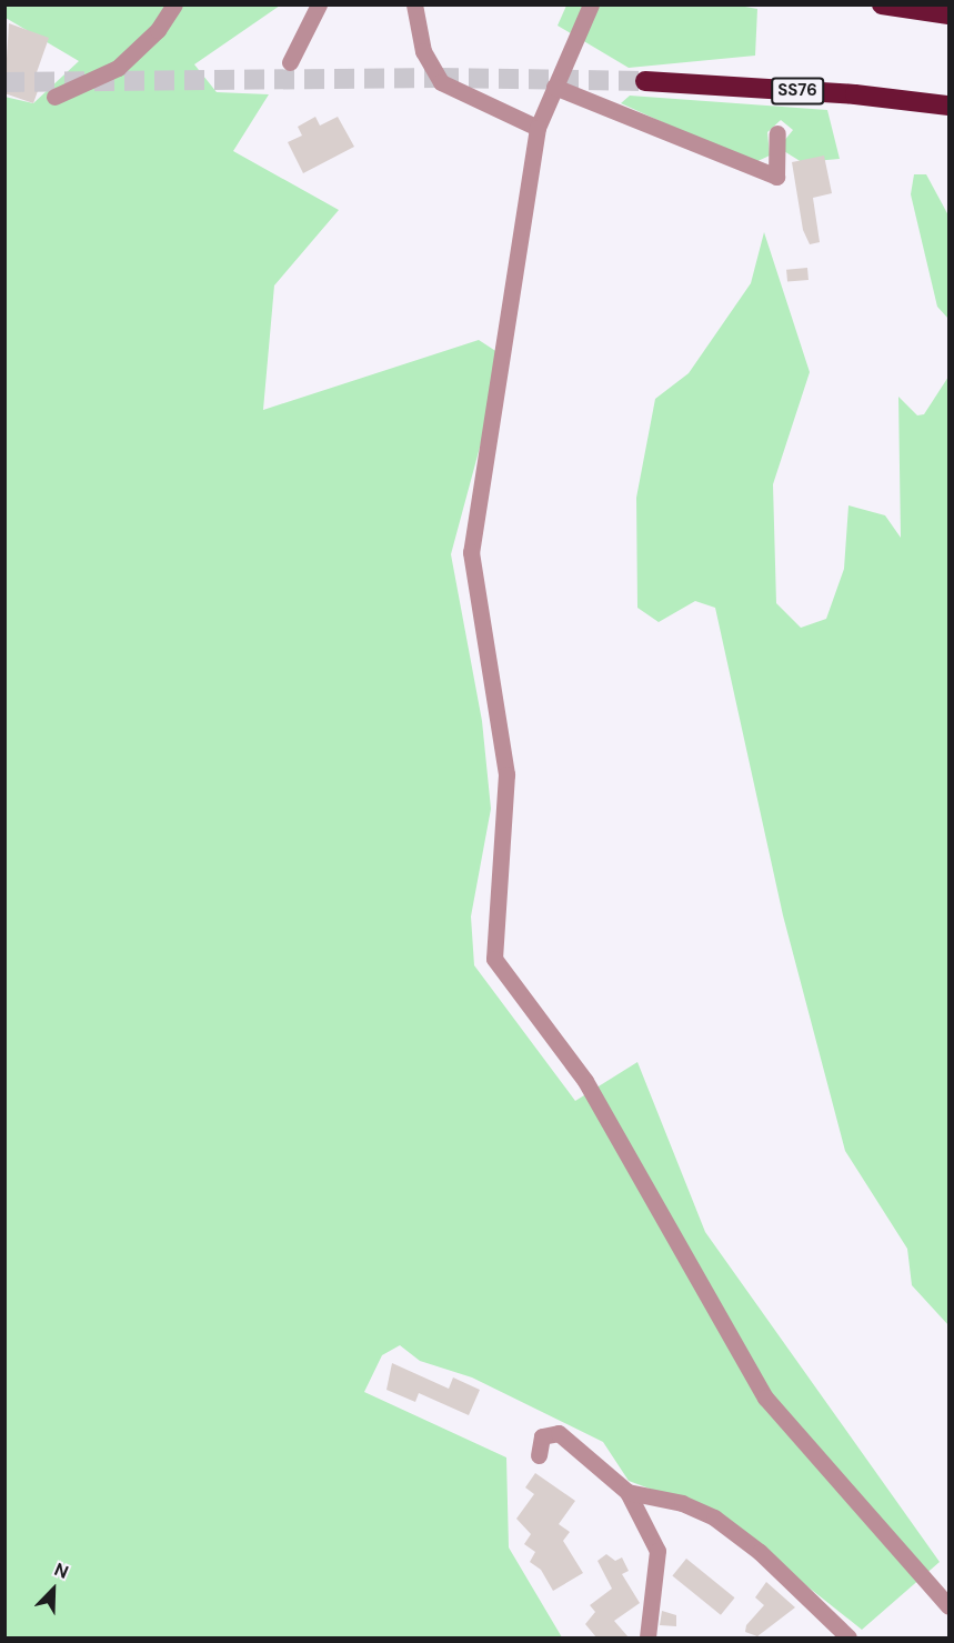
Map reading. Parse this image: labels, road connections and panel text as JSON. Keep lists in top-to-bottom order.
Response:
{
  "streets": {
    "highway": ["SS76"]
  },
  "north": "top right"
}
